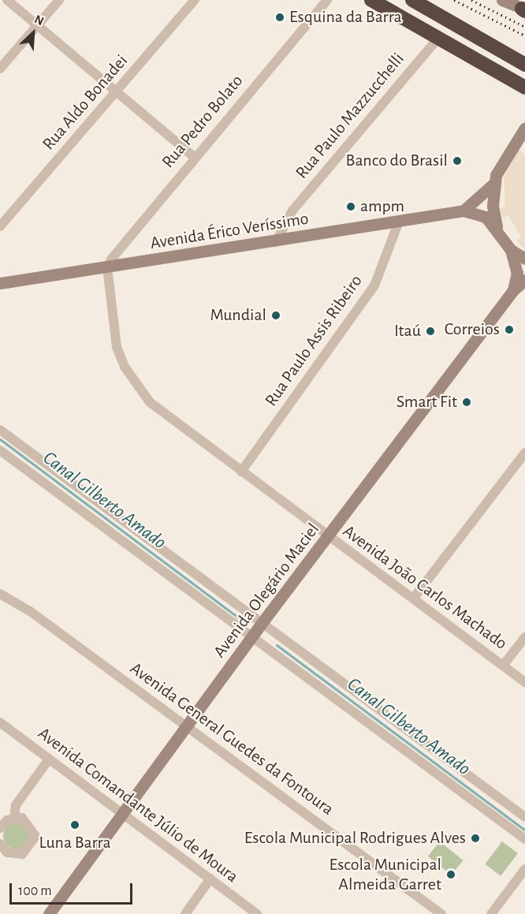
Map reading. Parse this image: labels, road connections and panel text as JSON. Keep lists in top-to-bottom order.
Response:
{
  "streets": {
    "main road": ["Avenida Érico Veríssimo", "Avenida Olegário Maciel"],
    "street": [
      "Rua Aldo Bonadei",
      "Rua Paulo Mazzucchelli",
      "Rua Pedro Bolato",
      "Rua Paulo Assis Ribeiro",
      "Avenida João Carlos Machado",
      "Avenida General Guedes da Fontoura",
      "Avenida Comandante Júlio de Moura"
    ]
  },
  "crossings": [
    ["Rua Paulo Mazzucchelli", "Avenida Érico Veríssimo"],
    ["Rua Pedro Bolato", "Avenida Érico Veríssimo"],
    ["Rua Pedro Bolato", "Avenida João Carlos Machado"],
    ["Avenida Érico Veríssimo", "Rua Paulo Assis Ribeiro"],
    ["Avenida Érico Veríssimo", "Avenida João Carlos Machado"],
    ["Rua Paulo Assis Ribeiro", "Avenida João Carlos Machado"],
    ["Avenida João Carlos Machado", "Avenida Olegário Maciel"],
    ["Avenida Olegário Maciel", "Avenida General Guedes da Fontoura"],
    ["Avenida Olegário Maciel", "Avenida Comandante Júlio de Moura"]
  ],
  "water": ["Canal Gilberto Amado"],
  "places": [
    "Esquina da Barra",
    "Banco do Brasil",
    "ampm",
    "Mundial",
    "Correios",
    "Itaú",
    "Smart Fit",
    "Luna Barra",
    "Escola Municipal Rodrigues Alves",
    "Escola Municipal Almeida Garret"
  ],
  "scale_bar": "100 m",
  "north": "top right"
}
